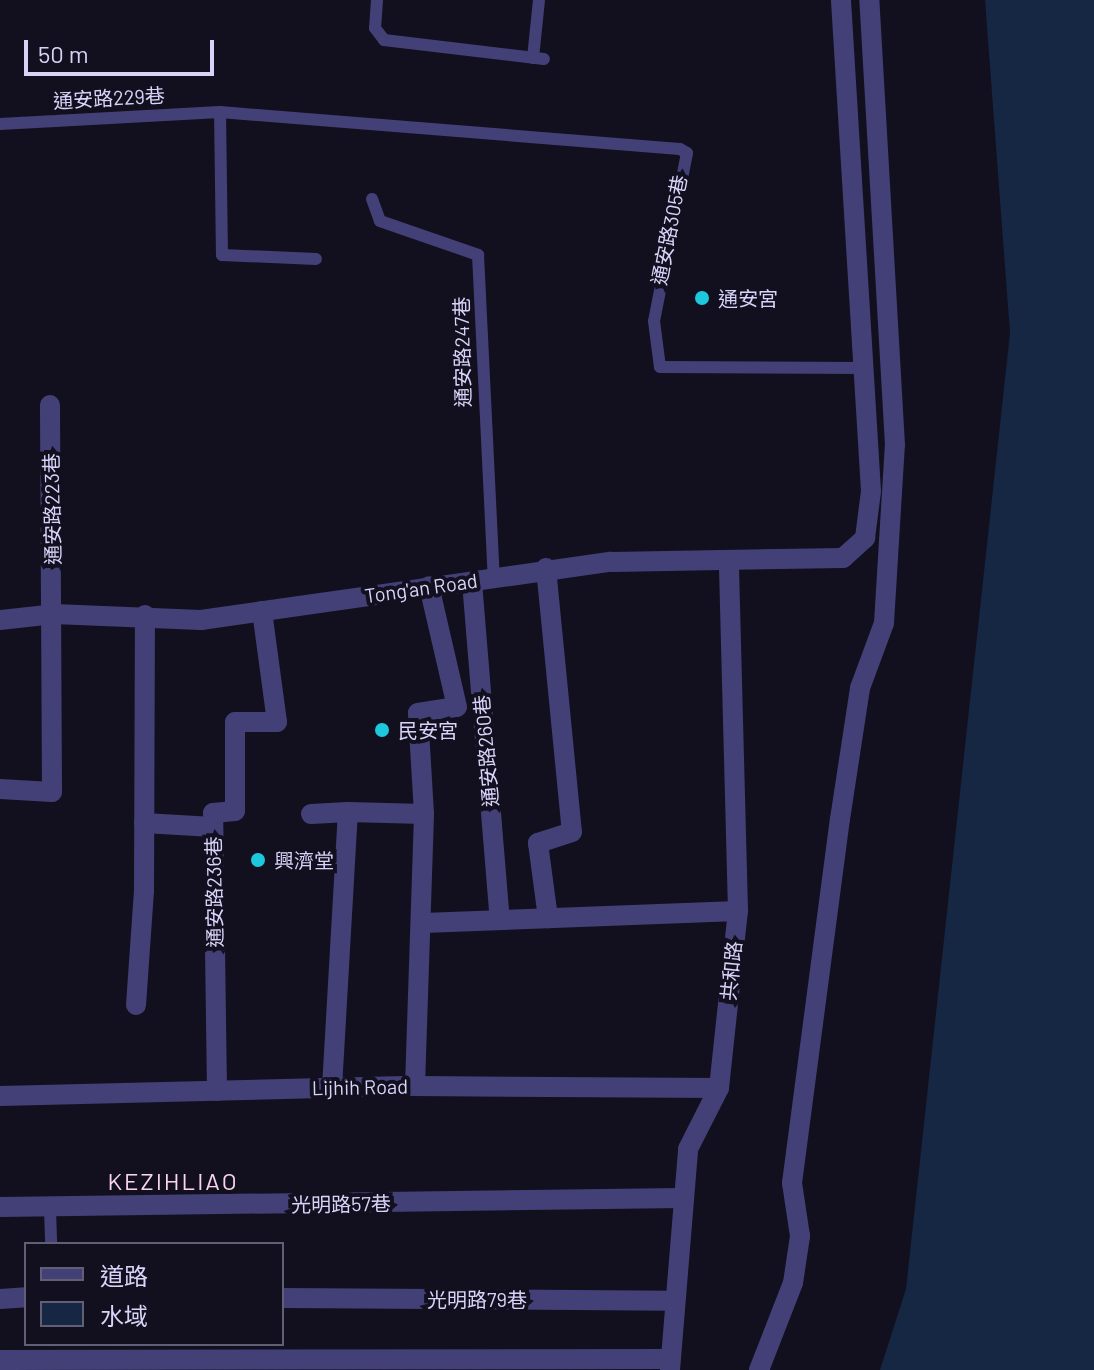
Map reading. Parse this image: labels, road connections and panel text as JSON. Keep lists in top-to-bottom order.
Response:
{
  "streets": {
    "street": [
      "通安路223巷",
      "Tong'an Road",
      "通安路260巷",
      "通安路236巷",
      "共和路",
      "Lijhih Road",
      "光明路57巷",
      "光明路79巷"
    ],
    "lane": ["通安路229巷", "通安路305巷", "通安路247巷"]
  },
  "crossings": [
    ["通安路229巷", "通安路305巷"],
    ["通安路305巷", "Tong'an Road"],
    ["通安路247巷", "Tong'an Road"],
    ["通安路223巷", "Tong'an Road"],
    ["Tong'an Road", "通安路260巷"],
    ["Tong'an Road", "通安路236巷"],
    ["Tong'an Road", "共和路"],
    ["通安路236巷", "Lijhih Road"],
    ["共和路", "Lijhih Road"],
    ["共和路", "光明路57巷"],
    ["共和路", "光明路79巷"]
  ],
  "districts": ["KEZIHLIAO"],
  "places": ["通安宮", "民安宮", "興濟堂"],
  "legend": ["道路", "水域"],
  "scale_bar": "50 m"
}
